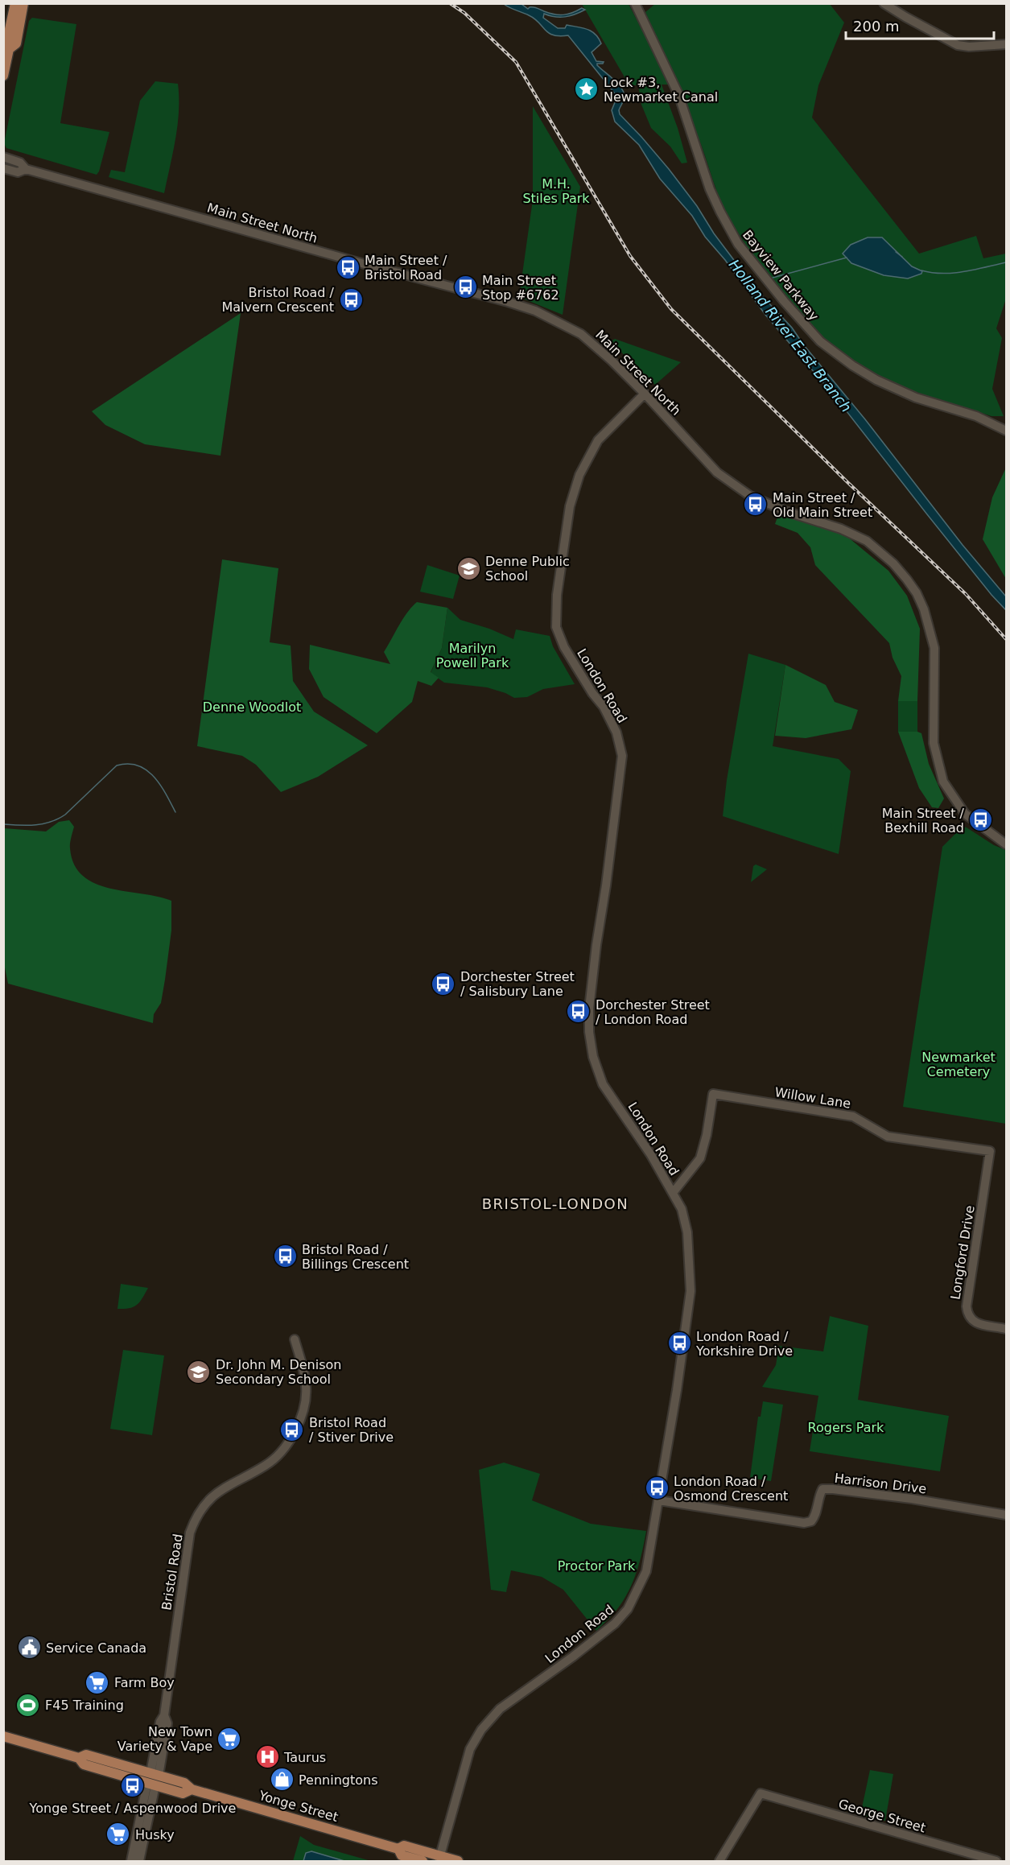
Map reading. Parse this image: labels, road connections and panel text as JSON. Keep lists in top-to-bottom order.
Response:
{
  "streets": {
    "main road": ["Yonge Street"],
    "street": [
      "Main Street North",
      "Bayview Parkway",
      "London Road",
      "Willow Lane",
      "Longford Drive",
      "Harrison Drive",
      "Bristol Road",
      "George Street"
    ]
  },
  "crossings": [
    ["Main Street North", "London Road"],
    ["London Road", "Willow Lane"],
    ["London Road", "Harrison Drive"],
    ["London Road", "Yonge Street"],
    ["Willow Lane", "Longford Drive"],
    ["Bristol Road", "Yonge Street"]
  ],
  "districts": ["BRISTOL-LONDON"],
  "water": ["Holland River East Branch"],
  "parks": [
    "M.H. Stiles Park",
    "Marilyn Powell Park",
    "Denne Woodlot",
    "Newmarket Cemetery",
    "Rogers Park",
    "Proctor Park"
  ],
  "places": {
    "place": ["Lock #3, Newmarket Canal"],
    "bus stop": [
      "Main Street / Bristol Road",
      "Main Street Stop #6762",
      "Bristol Road / Malvern Crescent",
      "Main Street / Old Main Street",
      "Main Street / Bexhill Road",
      "Dorchester Street / Salisbury Lane",
      "Dorchester Street / London Road",
      "Bristol Road / Billings Crescent",
      "London Road / Yorkshire Drive",
      "Bristol Road / Stiver Drive",
      "London Road / Osmond Crescent",
      "Yonge Street / Aspenwood Drive"
    ],
    "school or university": ["Denne Public School", "Dr. John M. Denison Secondary School"],
    "public building": ["Service Canada"],
    "supermarket": ["Farm Boy", "New Town Variety & Vape", "Husky"],
    "sports": ["F45 Training"],
    "hospital": ["Taurus"],
    "shop": ["Penningtons"]
  },
  "scale_bar": "200 m"
}
